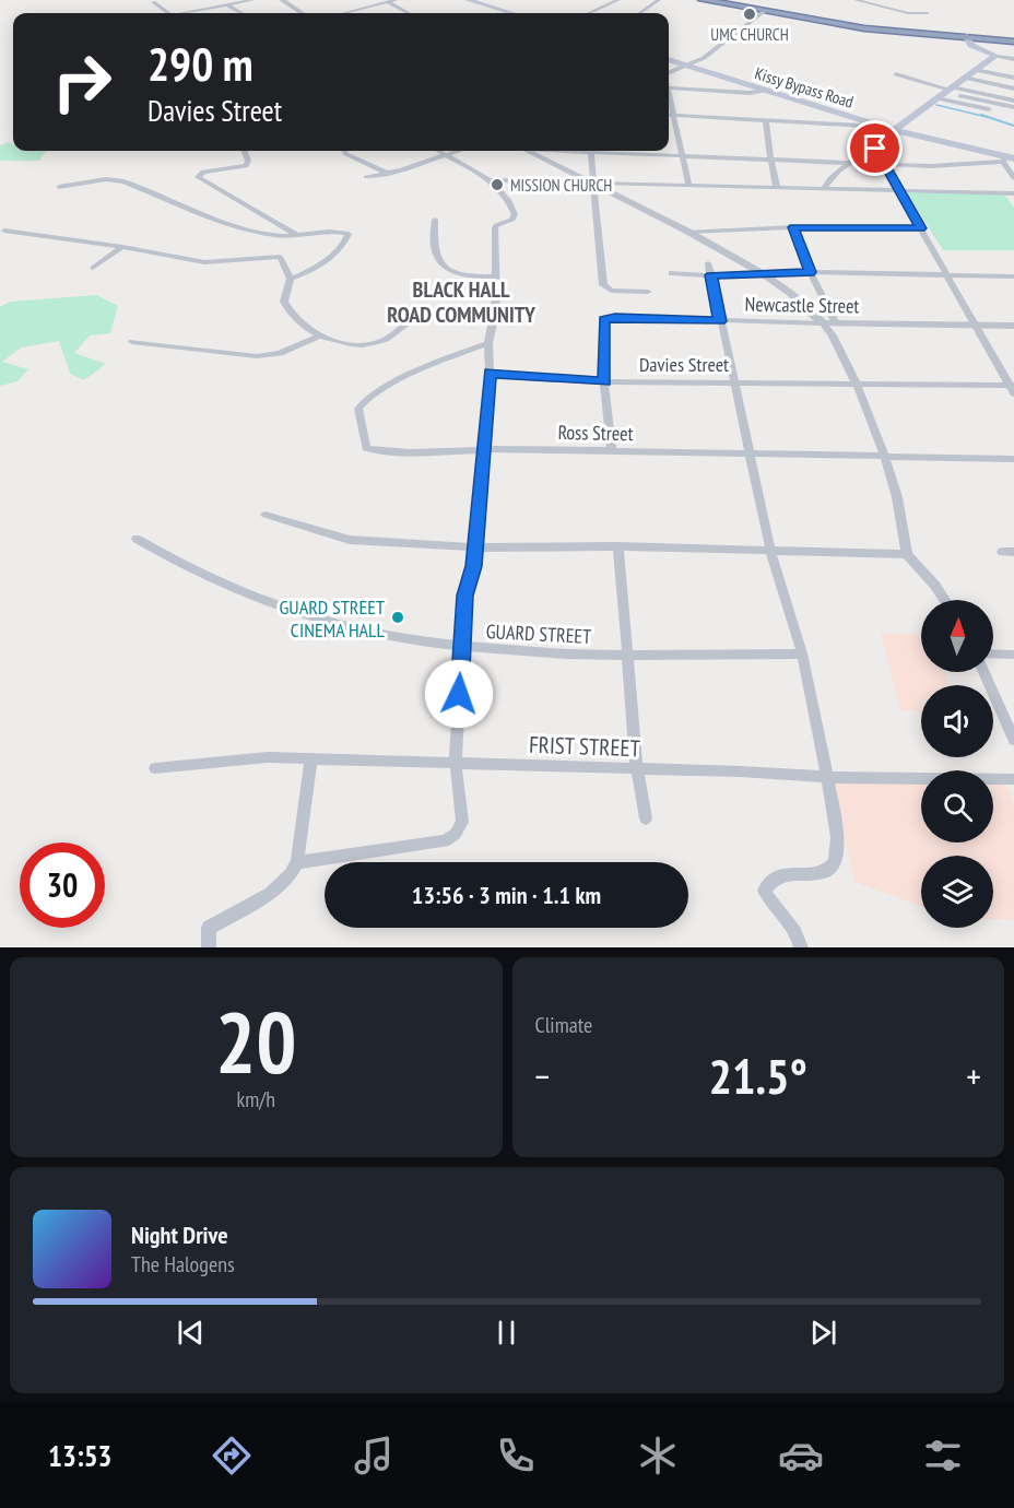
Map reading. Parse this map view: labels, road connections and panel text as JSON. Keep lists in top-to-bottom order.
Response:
{
  "streets": {
    "main road": ["Kissy Bypass Road"],
    "street": [
      "Newcastle Street",
      "Davies Street",
      "Ross Street",
      "GUARD STREET",
      "FRIST STREET"
    ]
  },
  "crossings": [
    ["Newcastle Street", "Davies Street"],
    ["Newcastle Street", "Ross Street"]
  ],
  "districts": ["BLACK HALL ROAD COMMUNITY"],
  "places": ["UMC CHURCH", "MISSION CHURCH", "GUARD STREET CINEMA HALL"],
  "north": "top",
  "page": {
    "turn": ["290 m", "Davies Street"],
    "limit": "30",
    "trip": "13:56 · 3 min · 1.1 km",
    "tile": [
      ["20", "km/h"],
      "Climate"
    ],
    "heat": ["−", "21.5°", "+"],
    "song": ["Night Drive", "The Halogens"],
    "tabs": "13:53"
  }
}
